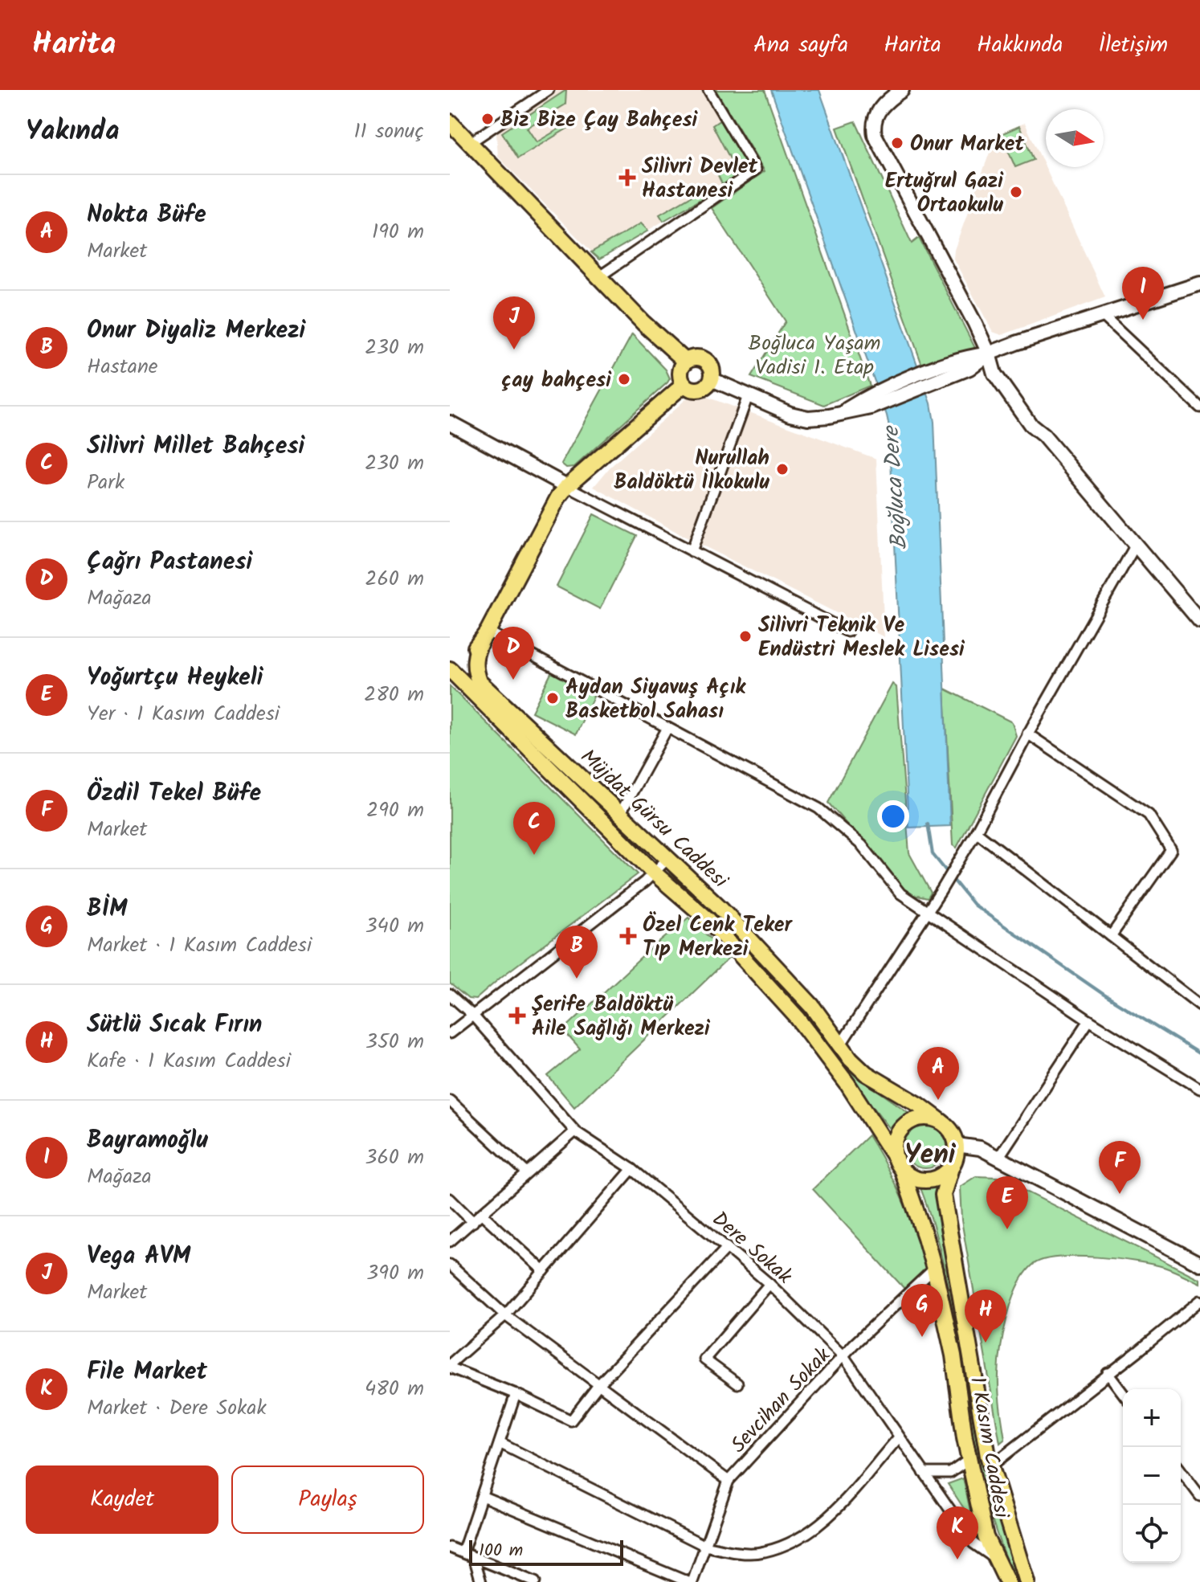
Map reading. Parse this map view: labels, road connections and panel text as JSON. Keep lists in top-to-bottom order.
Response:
{
  "streets": {
    "main road": ["Müjdat Gürsu Caddesi", "1 Kasım Caddesi"],
    "street": ["Dere Sokak", "Sevcihan Sokak"]
  },
  "crossings": [
    ["Müjdat Gürsu Caddesi", "1 Kasım Caddesi"],
    ["Dere Sokak", "Sevcihan Sokak"],
    ["Dere Sokak", "1 Kasım Caddesi"],
    ["Sevcihan Sokak", "1 Kasım Caddesi"]
  ],
  "districts": ["Yeni"],
  "water": ["Boğluca Dere"],
  "parks": ["Boğluca Yaşam Vadisi 1. Etap"],
  "places": {
    "other": [
      "Biz Bize Çay Bahçesi",
      "Onur Market",
      "Ertuğrul Gazi Ortaokulu",
      "çay bahçesi",
      "Nurullah Baldöktü İlkokulu",
      "Silivri Teknik Ve Endüstri Meslek Lisesi",
      "Aydan Siyavuş Açık Basketbol Sahası"
    ],
    "health": ["Silivri Devlet Hastanesi", "Özel Cenk Teker Tıp Merkezi", "Şerife Baldöktü Aile Sağlığı Merkezi"]
  },
  "scale_bar": "100 m",
  "north": "right",
  "page": {
    "header": "Harita",
    "nav": [
      "Ana sayfa",
      "Harita",
      "Hakkında",
      "İletişim"
    ],
    "heading": ["Yakında", "11 sonuç"],
    "list": [
      {
        "mark": "A",
        "name": "Nokta Büfe",
        "note": "Market",
        "value": "190 m"
      },
      {
        "mark": "B",
        "name": "Onur Diyaliz Merkezi",
        "note": "Hastane",
        "value": "230 m"
      },
      {
        "mark": "C",
        "name": "Silivri Millet Bahçesi",
        "note": "Park",
        "value": "230 m"
      },
      {
        "mark": "D",
        "name": "Çağrı Pastanesi",
        "note": "Mağaza",
        "value": "260 m"
      },
      {
        "mark": "E",
        "name": "Yoğurtçu Heykeli",
        "note": "Yer · 1 Kasım Caddesi",
        "value": "280 m"
      },
      {
        "mark": "F",
        "name": "Özdil Tekel Büfe",
        "note": "Market",
        "value": "290 m"
      },
      {
        "mark": "G",
        "name": "BİM",
        "note": "Market · 1 Kasım Caddesi",
        "value": "340 m"
      },
      {
        "mark": "H",
        "name": "Sütlü Sıcak Fırın",
        "note": "Kafe · 1 Kasım Caddesi",
        "value": "350 m"
      },
      {
        "mark": "I",
        "name": "Bayramoğlu",
        "note": "Mağaza",
        "value": "360 m"
      },
      {
        "mark": "J",
        "name": "Vega AVM",
        "note": "Market",
        "value": "390 m"
      },
      {
        "mark": "K",
        "name": "File Market",
        "note": "Market · Dere Sokak",
        "value": "480 m"
      }
    ],
    "pins": [
      "I",
      "J",
      "D",
      "C",
      "B",
      "A",
      "F",
      "E",
      "G",
      "H",
      "K"
    ],
    "map_buttons": ["+", "−"],
    "buttons": ["Kaydet", "Paylaş"],
    "scale": "100 m"
  }
}
